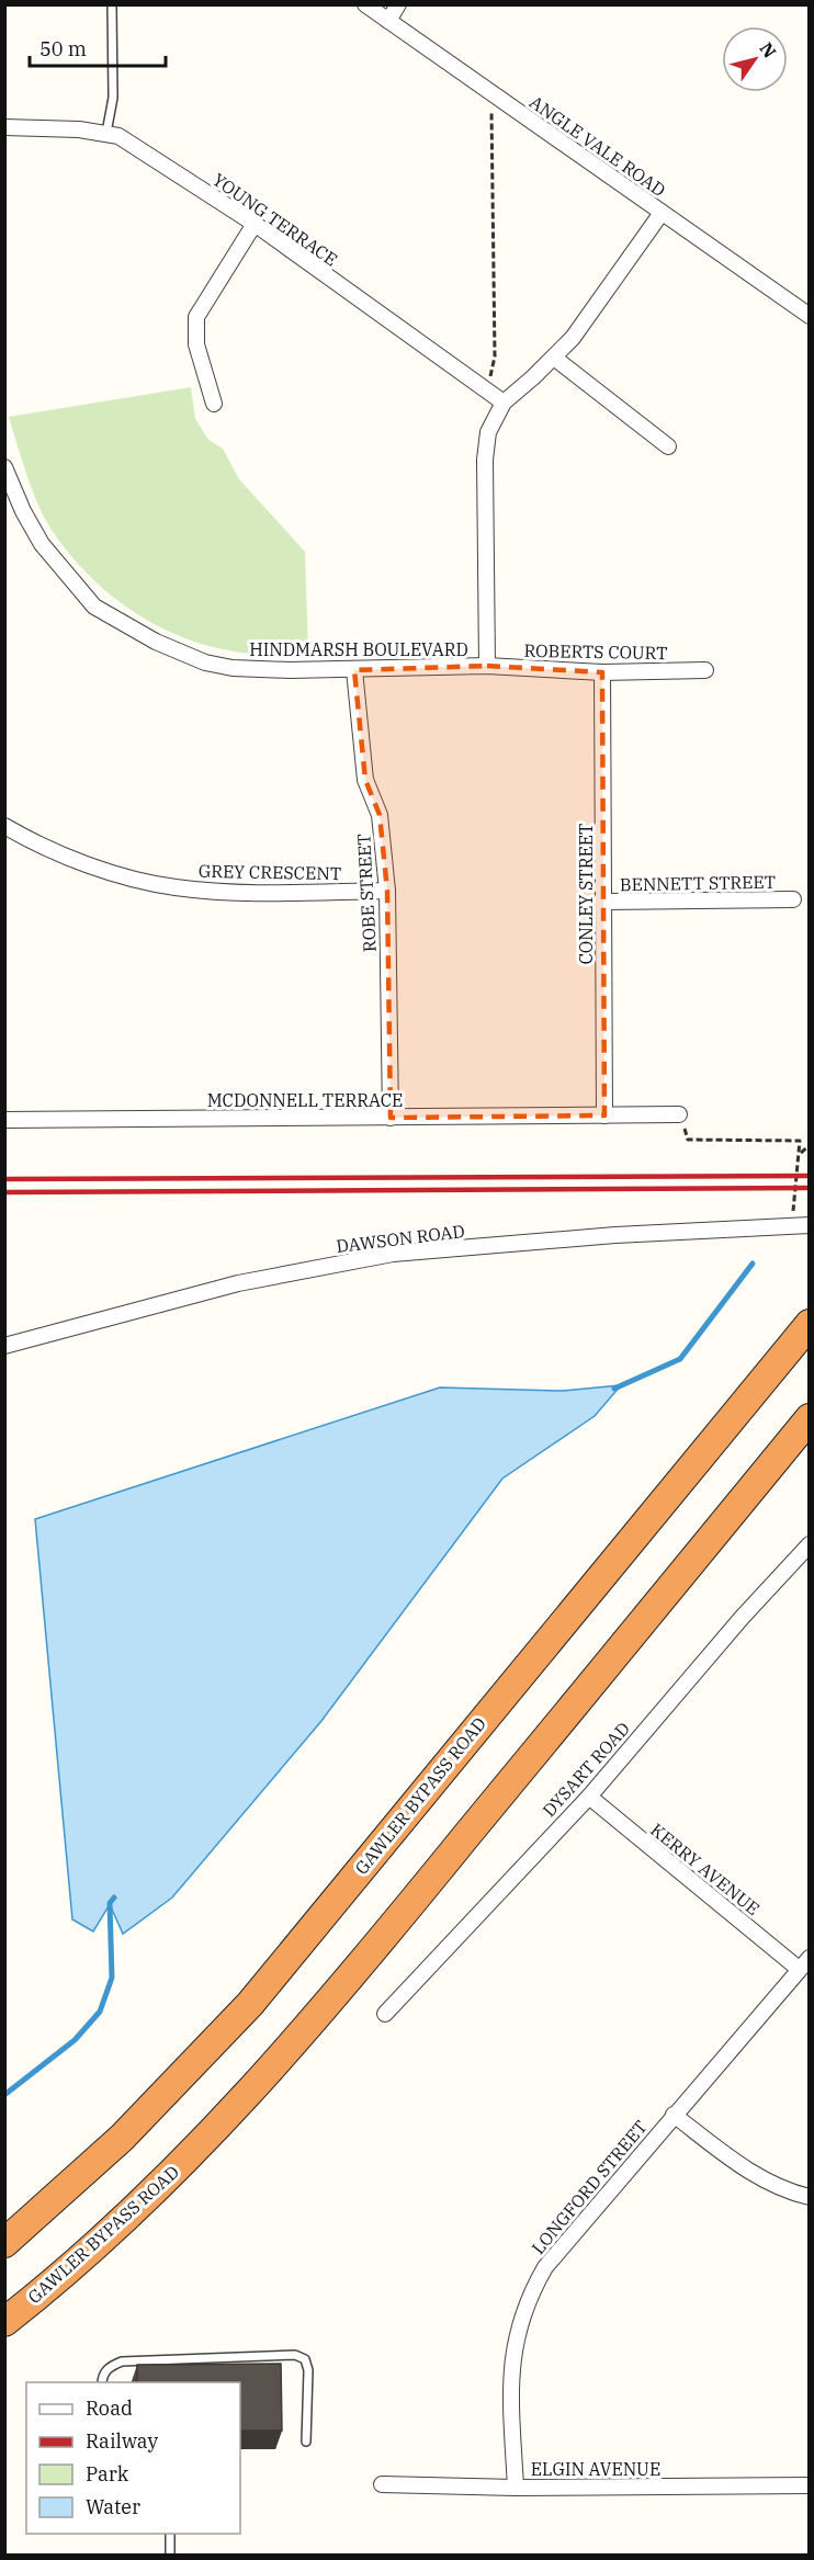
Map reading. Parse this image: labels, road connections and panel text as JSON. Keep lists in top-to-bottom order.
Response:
{
  "streets": {
    "highway": ["GAWLER BYPASS ROAD"],
    "street": [
      "ANGLE VALE ROAD",
      "YOUNG TERRACE",
      "HINDMARSH BOULEVARD",
      "ROBERTS COURT",
      "GREY CRESCENT",
      "BENNETT STREET",
      "ROBE STREET",
      "CONLEY STREET",
      "MCDONNELL TERRACE",
      "DAWSON ROAD",
      "DYSART ROAD",
      "KERRY AVENUE",
      "LONGFORD STREET",
      "ELGIN AVENUE"
    ]
  },
  "crossings": [
    ["ANGLE VALE ROAD", "HINDMARSH BOULEVARD"],
    ["YOUNG TERRACE", "HINDMARSH BOULEVARD"],
    ["HINDMARSH BOULEVARD", "ROBERTS COURT"],
    ["HINDMARSH BOULEVARD", "ROBE STREET"],
    ["ROBERTS COURT", "CONLEY STREET"],
    ["GREY CRESCENT", "ROBE STREET"],
    ["BENNETT STREET", "CONLEY STREET"],
    ["ROBE STREET", "MCDONNELL TERRACE"],
    ["CONLEY STREET", "MCDONNELL TERRACE"],
    ["DYSART ROAD", "KERRY AVENUE"],
    ["KERRY AVENUE", "LONGFORD STREET"],
    ["LONGFORD STREET", "ELGIN AVENUE"]
  ],
  "legend": [
    "Road",
    "Railway",
    "Park",
    "Water"
  ],
  "scale_bar": "50 m",
  "north": "top right"
}
